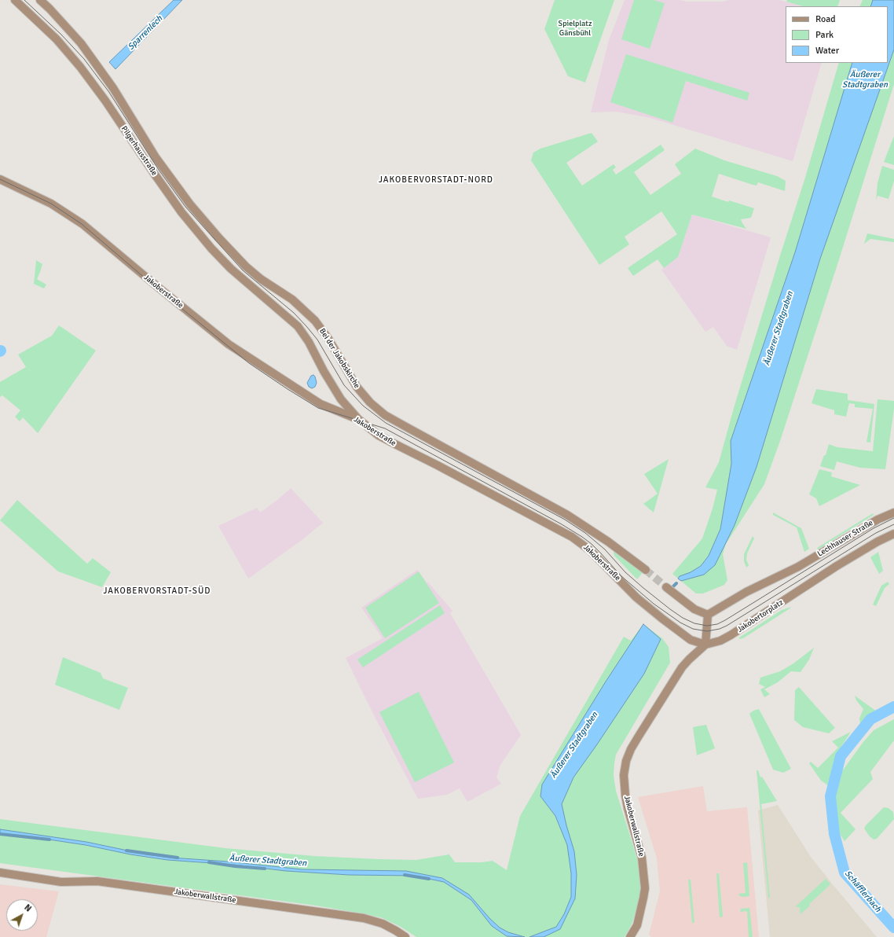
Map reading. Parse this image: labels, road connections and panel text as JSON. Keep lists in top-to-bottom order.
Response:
{
  "streets": {
    "street": [
      "Pilgerhausstraße",
      "Jakoberstraße",
      "Bei der Jakobskirche",
      "Lechhauser Straße",
      "Jakobertorplatz",
      "Jakoberwallstraße"
    ]
  },
  "crossings": [
    ["Pilgerhausstraße", "Jakoberstraße"],
    ["Pilgerhausstraße", "Bei der Jakobskirche"],
    ["Jakoberstraße", "Jakobertorplatz"],
    ["Jakoberstraße", "Jakoberwallstraße"],
    ["Jakobertorplatz", "Jakoberwallstraße"]
  ],
  "districts": ["JAKOBERVORSTADT-NORD", "JAKOBERVORSTADT-SÜD"],
  "water": ["Sparrenlech", "Äußerer Stadtgraben", "Schäfflerbach"],
  "parks": ["Spielplatz Gänsbühl"],
  "legend": ["Road", "Park", "Water"],
  "north": "top right"
}
